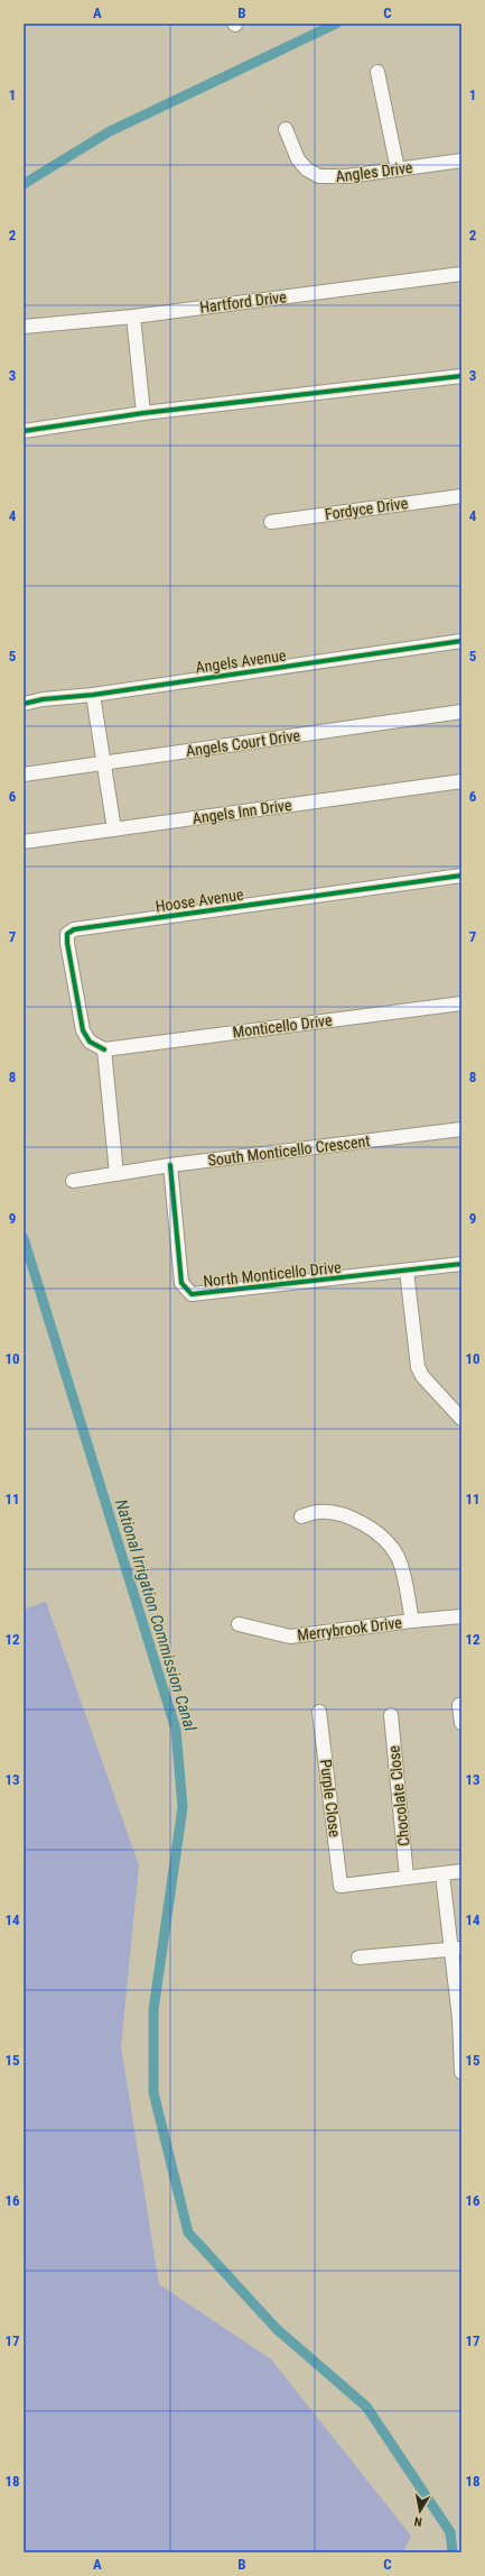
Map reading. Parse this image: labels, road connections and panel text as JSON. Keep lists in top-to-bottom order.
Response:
{
  "streets": {
    "street": [
      "Angles Drive",
      "Hartford Drive",
      "Fordyce Drive",
      "Angels Avenue",
      "Angels Court Drive",
      "Angels Inn Drive",
      "Hoose Avenue",
      "Monticello Drive",
      "South Monticello Crescent",
      "North Monticello Drive",
      "Merrybrook Drive",
      "Chocolate Close",
      "Purple Close"
    ]
  },
  "crossings": [
    ["Hoose Avenue", "Monticello Drive"],
    ["South Monticello Crescent", "North Monticello Drive"],
    ["Chocolate Close", "Purple Close"]
  ],
  "water": ["National Irrigation Commission Canal"],
  "north": "bottom",
  "grid": {
    "columns": ["A", "B", "C"],
    "rows": [
      "1",
      "2",
      "3",
      "4",
      "5",
      "6",
      "7",
      "8",
      "9",
      "10",
      "11",
      "12",
      "13",
      "14",
      "15",
      "16",
      "17",
      "18"
    ]
  }
}
